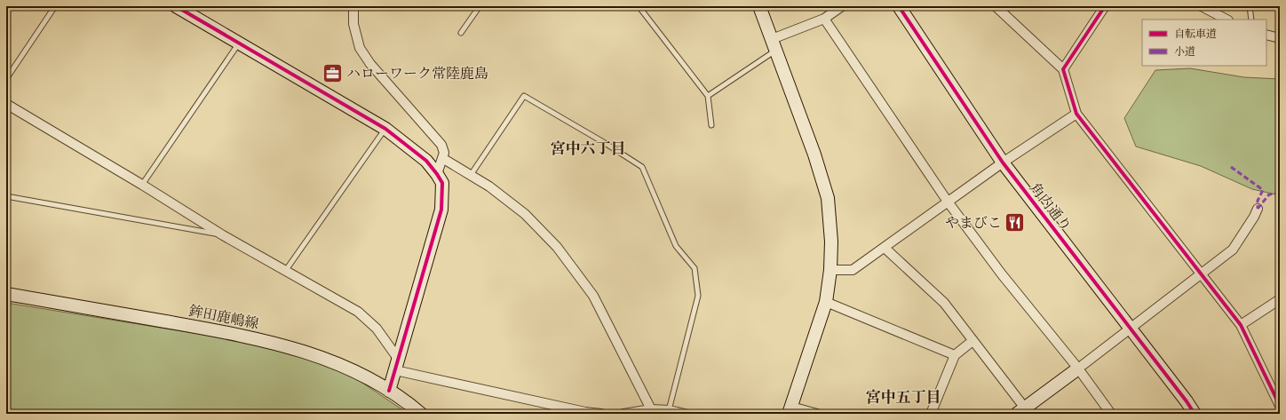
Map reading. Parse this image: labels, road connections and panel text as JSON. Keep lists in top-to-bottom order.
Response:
{
  "streets": {
    "street": ["角内通り", "鉾田鹿嶋線"]
  },
  "districts": ["宮中六丁目", "宮中五丁目"],
  "places": {
    "office": ["ハローワーク常陸鹿島"],
    "restaurant": ["やまびこ"]
  },
  "legend": ["自転車道", "小道"]
}
